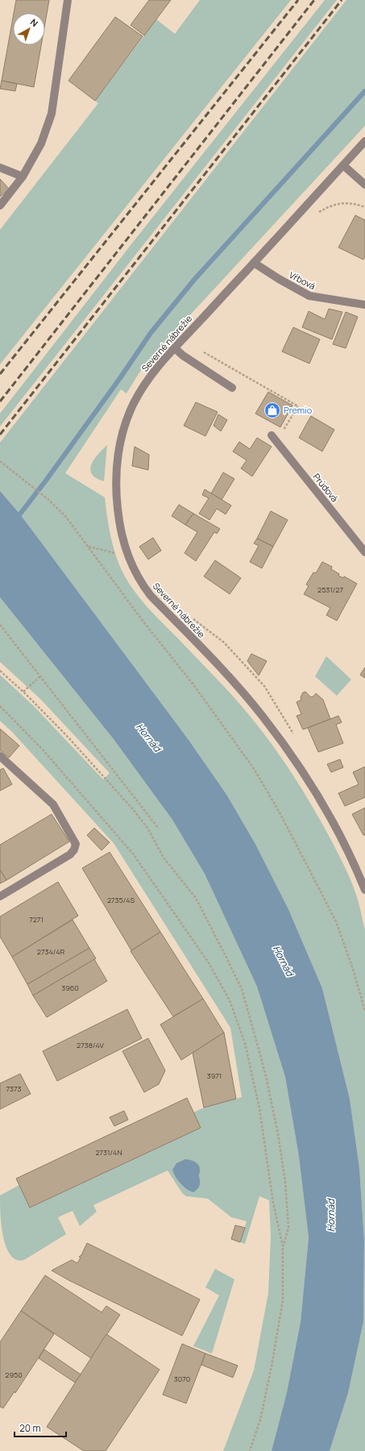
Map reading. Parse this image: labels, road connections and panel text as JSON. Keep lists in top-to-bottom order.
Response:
{
  "streets": {
    "street": ["Vŕbová", "Severné nábrežie", "Prúdová"]
  },
  "crossings": [
    ["Vŕbová", "Severné nábrežie"]
  ],
  "water": ["Hornád"],
  "places": {
    "shop": ["Premio"]
  },
  "house_numbers": [
    "2531/27",
    "2735/4S",
    "7271",
    "2734/4R",
    "3960",
    "2738/4V",
    "3971",
    "7373",
    "2731/4N",
    "2950",
    "3070"
  ],
  "scale_bar": "20 m",
  "north": "top right"
}
